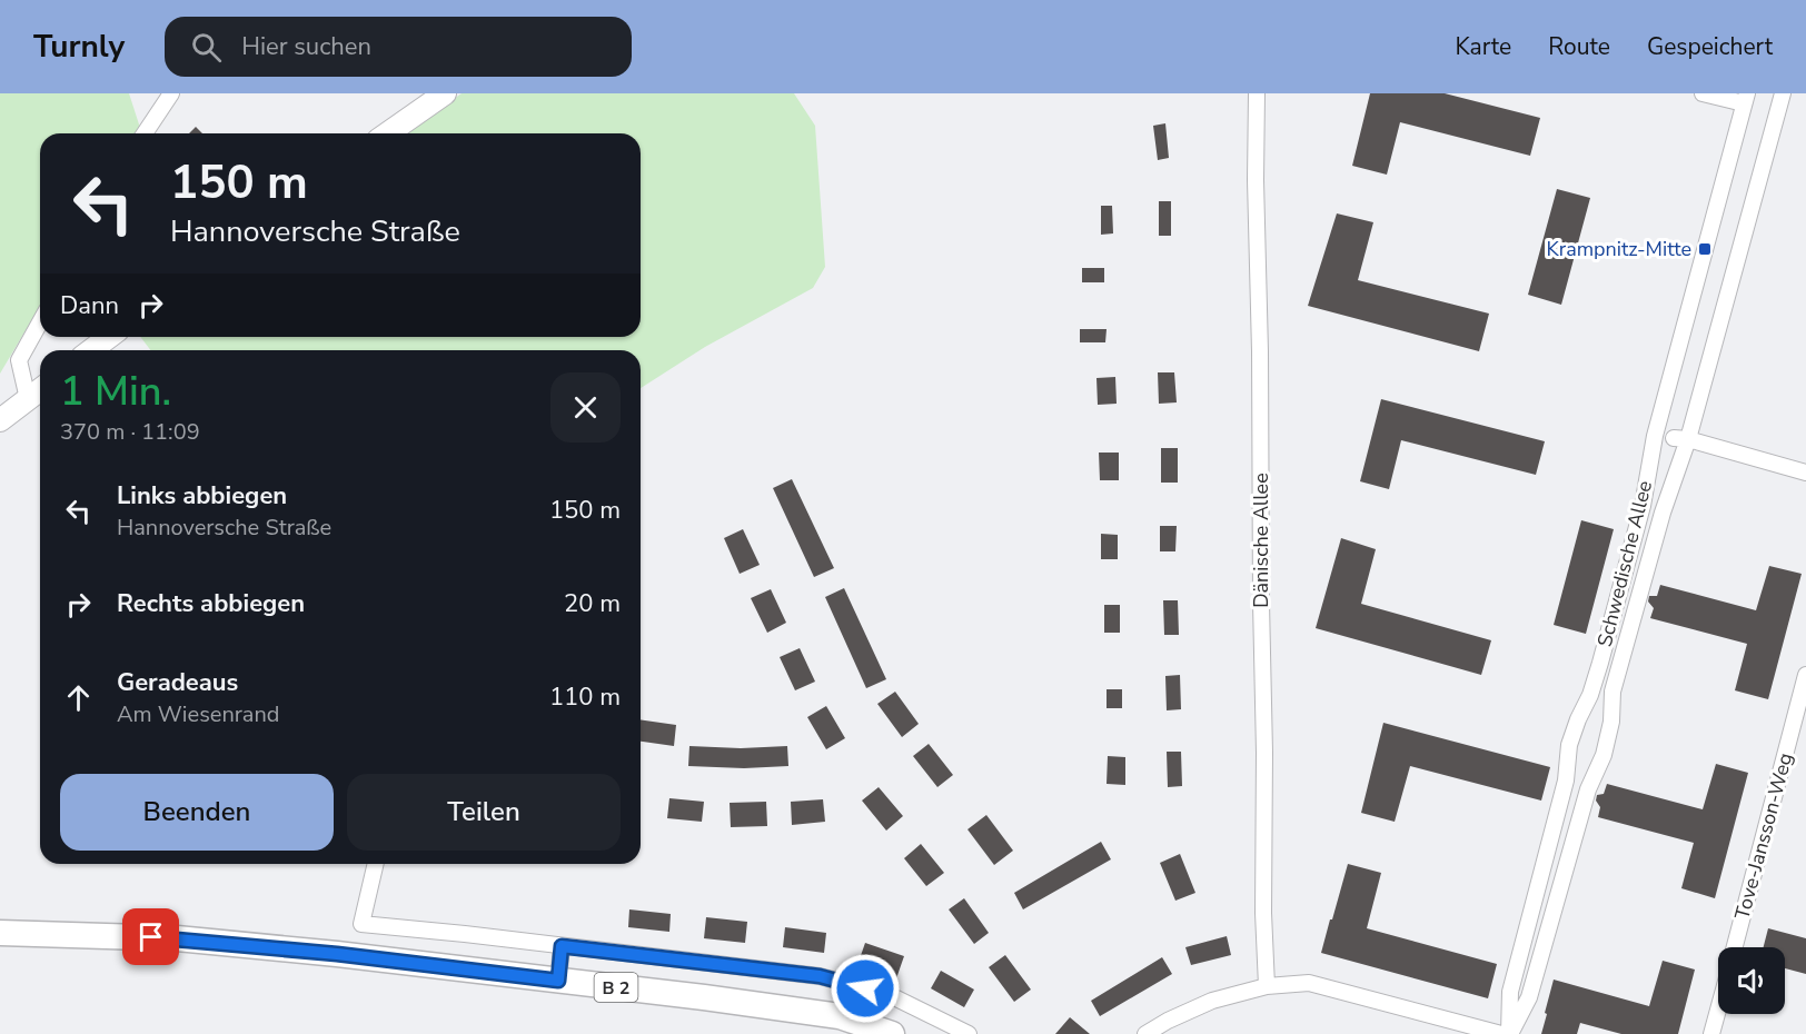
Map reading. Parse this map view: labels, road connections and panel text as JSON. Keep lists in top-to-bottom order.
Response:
{
  "streets": {
    "main road": ["B 2"],
    "street": ["Dänische Allee", "Schwedische Allee", "Tove-Jansson-Weg"]
  },
  "places": {
    "transit": ["Krampnitz-Mitte"]
  },
  "page": {
    "header": "Turnly",
    "search": "Hier suchen",
    "nav": ["Karte", "Route", "Gespeichert"],
    "turn": ["150 m", "Hannoversche Straße"],
    "then": "Dann",
    "heading": ["1 Min.", "370 m · 11:09"],
    "list": [
      {
        "name": "Links abbiegen",
        "note": "Hannoversche Straße",
        "value": "150 m"
      },
      {
        "name": "Rechts abbiegen",
        "value": "20 m"
      },
      {
        "name": "Geradeaus",
        "note": "Am Wiesenrand",
        "value": "110 m"
      }
    ],
    "buttons": ["Beenden", "Teilen"]
  }
}
